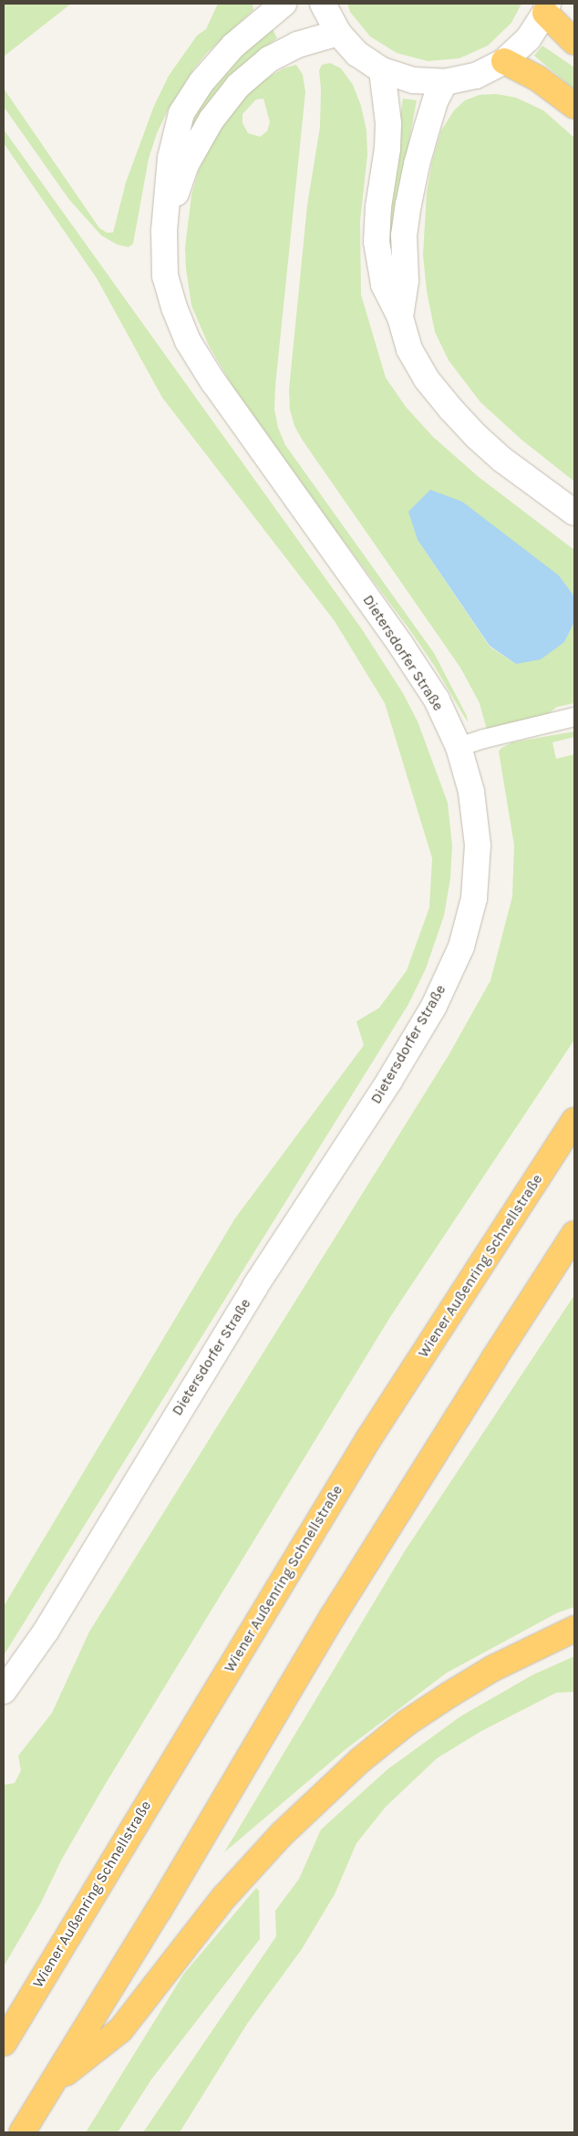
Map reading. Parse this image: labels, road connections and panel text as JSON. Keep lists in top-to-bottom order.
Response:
{
  "streets": {
    "highway": ["Wiener Außenring Schnellstraße"],
    "street": ["Dietersdorfer Straße"]
  }
}
